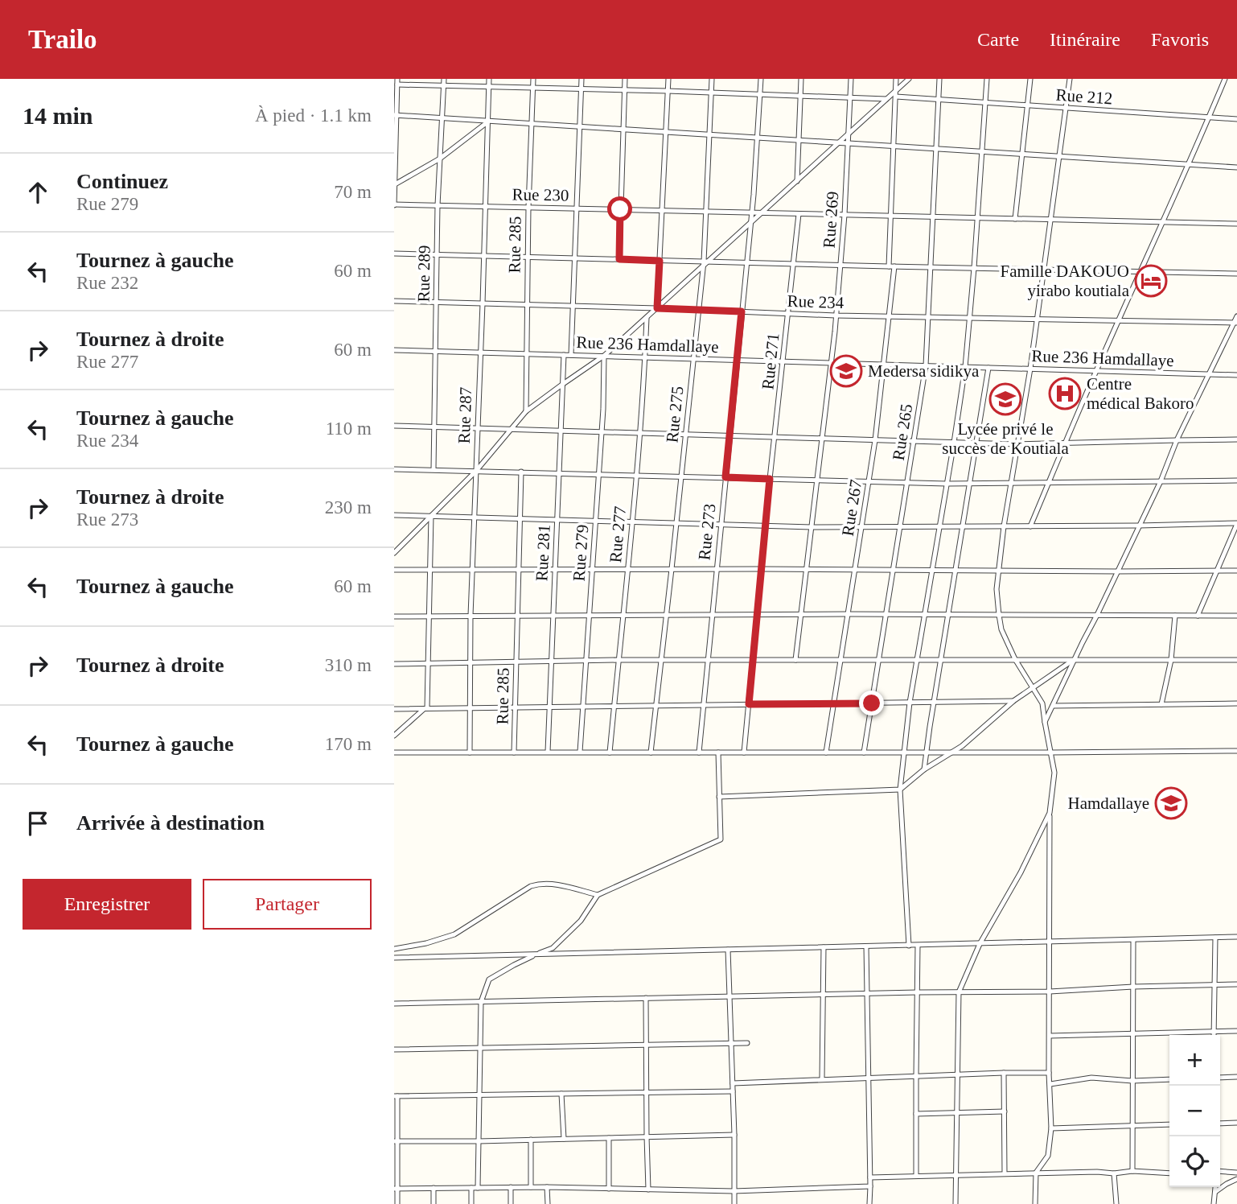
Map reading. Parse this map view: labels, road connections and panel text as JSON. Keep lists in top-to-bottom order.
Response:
{
  "streets": {
    "street": [
      "Rue 212",
      "Rue 230",
      "Rue 269",
      "Rue 285",
      "Rue 289",
      "Rue 234",
      "Rue 236 Hamdallaye",
      "Rue 271",
      "Rue 275",
      "Rue 287",
      "Rue 265",
      "Rue 267",
      "Rue 273",
      "Rue 277",
      "Rue 281",
      "Rue 279"
    ]
  },
  "crossings": [
    ["Rue 212", "Rue 265"],
    ["Rue 212", "Rue 267"],
    ["Rue 230", "Rue 269"],
    ["Rue 230", "Rue 285"],
    ["Rue 230", "Rue 289"],
    ["Rue 230", "Rue 271"],
    ["Rue 230", "Rue 275"],
    ["Rue 230", "Rue 287"],
    ["Rue 230", "Rue 265"],
    ["Rue 230", "Rue 267"],
    ["Rue 230", "Rue 273"],
    ["Rue 269", "Rue 234"],
    ["Rue 269", "Rue 236 Hamdallaye"],
    ["Rue 285", "Rue 234"],
    ["Rue 285", "Rue 236 Hamdallaye"],
    ["Rue 289", "Rue 234"],
    ["Rue 289", "Rue 236 Hamdallaye"],
    ["Rue 234", "Rue 271"],
    ["Rue 234", "Rue 275"],
    ["Rue 234", "Rue 287"],
    ["Rue 234", "Rue 265"],
    ["Rue 234", "Rue 267"],
    ["Rue 234", "Rue 273"],
    ["Rue 236 Hamdallaye", "Rue 271"],
    ["Rue 236 Hamdallaye", "Rue 275"],
    ["Rue 236 Hamdallaye", "Rue 287"],
    ["Rue 236 Hamdallaye", "Rue 265"],
    ["Rue 236 Hamdallaye", "Rue 267"],
    ["Rue 236 Hamdallaye", "Rue 273"],
    ["Rue 236 Hamdallaye", "Rue 277"],
    ["Rue 236 Hamdallaye", "Rue 281"],
    ["Rue 236 Hamdallaye", "Rue 279"]
  ],
  "places": {
    "hotel": ["Famille DAKOUO yirabo koutiala"],
    "school or university": ["Medersa sidikya", "Lycée privé le succès de Koutiala", "Hamdallaye"],
    "hospital": ["Centre médical Bakoro"]
  },
  "page": {
    "header": "Trailo",
    "nav": ["Carte", "Itinéraire", "Favoris"],
    "heading": ["14 min", "À pied · 1.1 km"],
    "list": [
      ["Continuez", "Rue 279", "70 m"],
      ["Tournez à gauche", "Rue 232", "60 m"],
      ["Tournez à droite", "Rue 277", "60 m"],
      ["Tournez à gauche", "Rue 234", "110 m"],
      ["Tournez à droite", "Rue 273", "230 m"],
      ["Tournez à gauche", "60 m"],
      ["Tournez à droite", "310 m"],
      ["Tournez à gauche", "170 m"],
      "Arrivée à destination"
    ],
    "buttons": ["Enregistrer", "Partager"],
    "map_buttons": ["+", "−"]
  }
}
